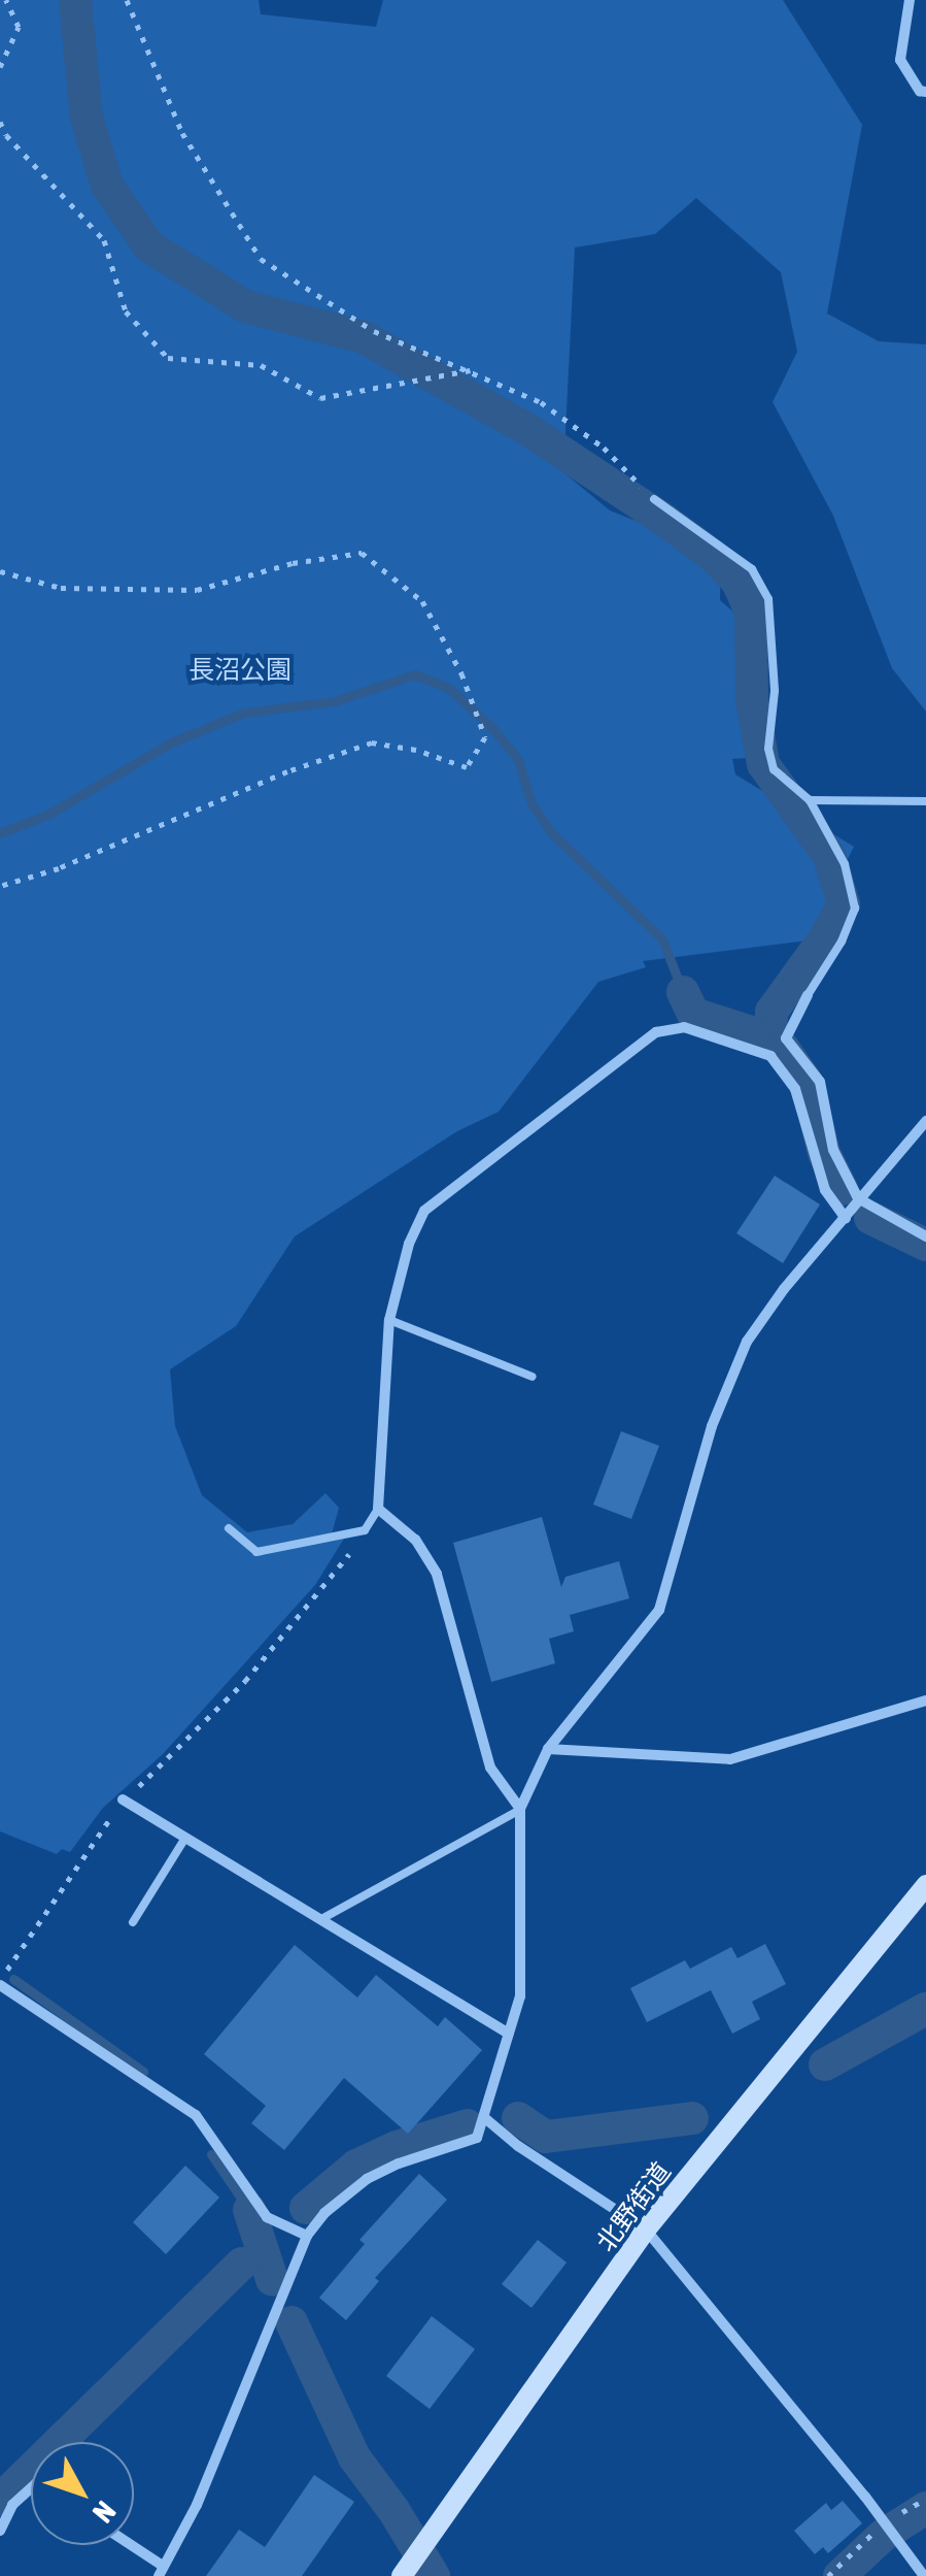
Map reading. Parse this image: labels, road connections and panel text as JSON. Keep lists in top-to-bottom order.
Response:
{
  "streets": {
    "main road": ["北野街道"]
  },
  "parks": ["長沼公園"],
  "north": "bottom right"
}
